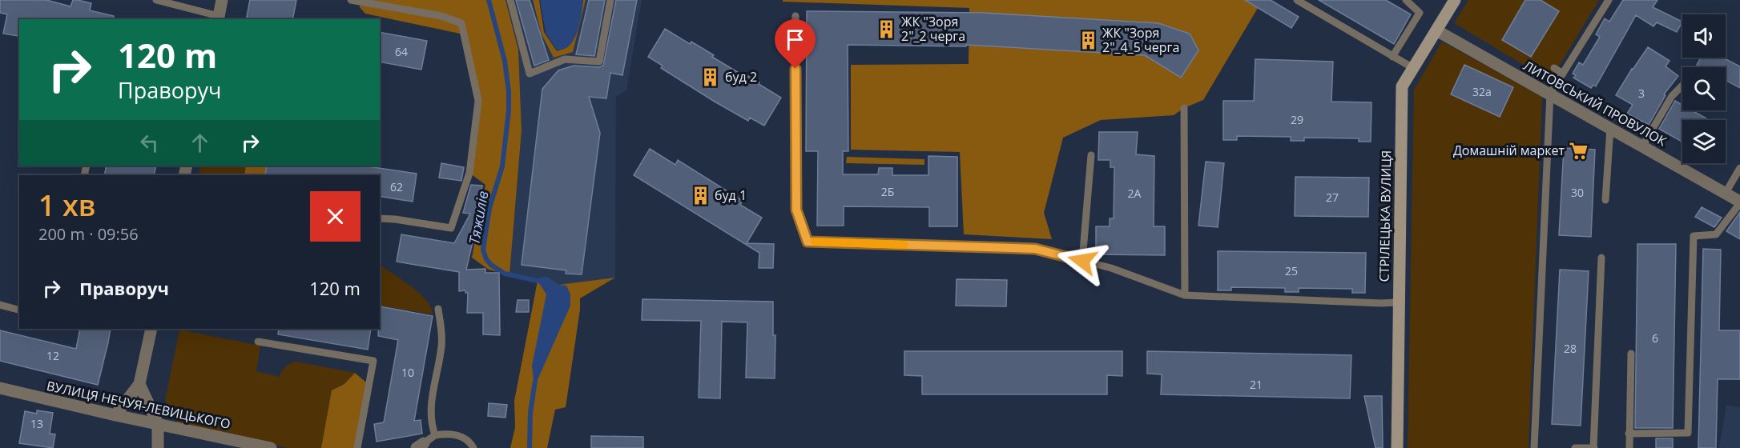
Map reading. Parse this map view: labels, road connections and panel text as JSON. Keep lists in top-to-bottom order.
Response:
{
  "streets": {
    "street": ["ЛИТОВСЬКИЙ ПРОВУЛОК", "СТРІЛЕЦЬКА ВУЛИЦЯ", "ВУЛИЦЯ НЕЧУЯ-ЛЕВИЦЬКОГО"]
  },
  "crossings": [
    ["ЛИТОВСЬКИЙ ПРОВУЛОК", "СТРІЛЕЦЬКА ВУЛИЦЯ"]
  ],
  "water": ["Тяжилів"],
  "places": {
    "building": [
      "ЖК \"Зоря 2\"_2 черга",
      "ЖК \"Зоря 2\"_4_5 черга",
      "буд 2",
      "буд 1"
    ],
    "supermarket": ["Домашній маркет"]
  },
  "house_numbers": [
    "64",
    "32а",
    "3",
    "29",
    "62",
    "2Б",
    "30",
    "2А",
    "27",
    "25",
    "6",
    "28",
    "12",
    "10",
    "21",
    "13"
  ],
  "page": {
    "turn": ["120 m", "Праворуч"],
    "heading": ["1 хв", "200 m · 09:56"],
    "list": [
      {
        "name": "Праворуч",
        "value": "120 m"
      }
    ]
  }
}
